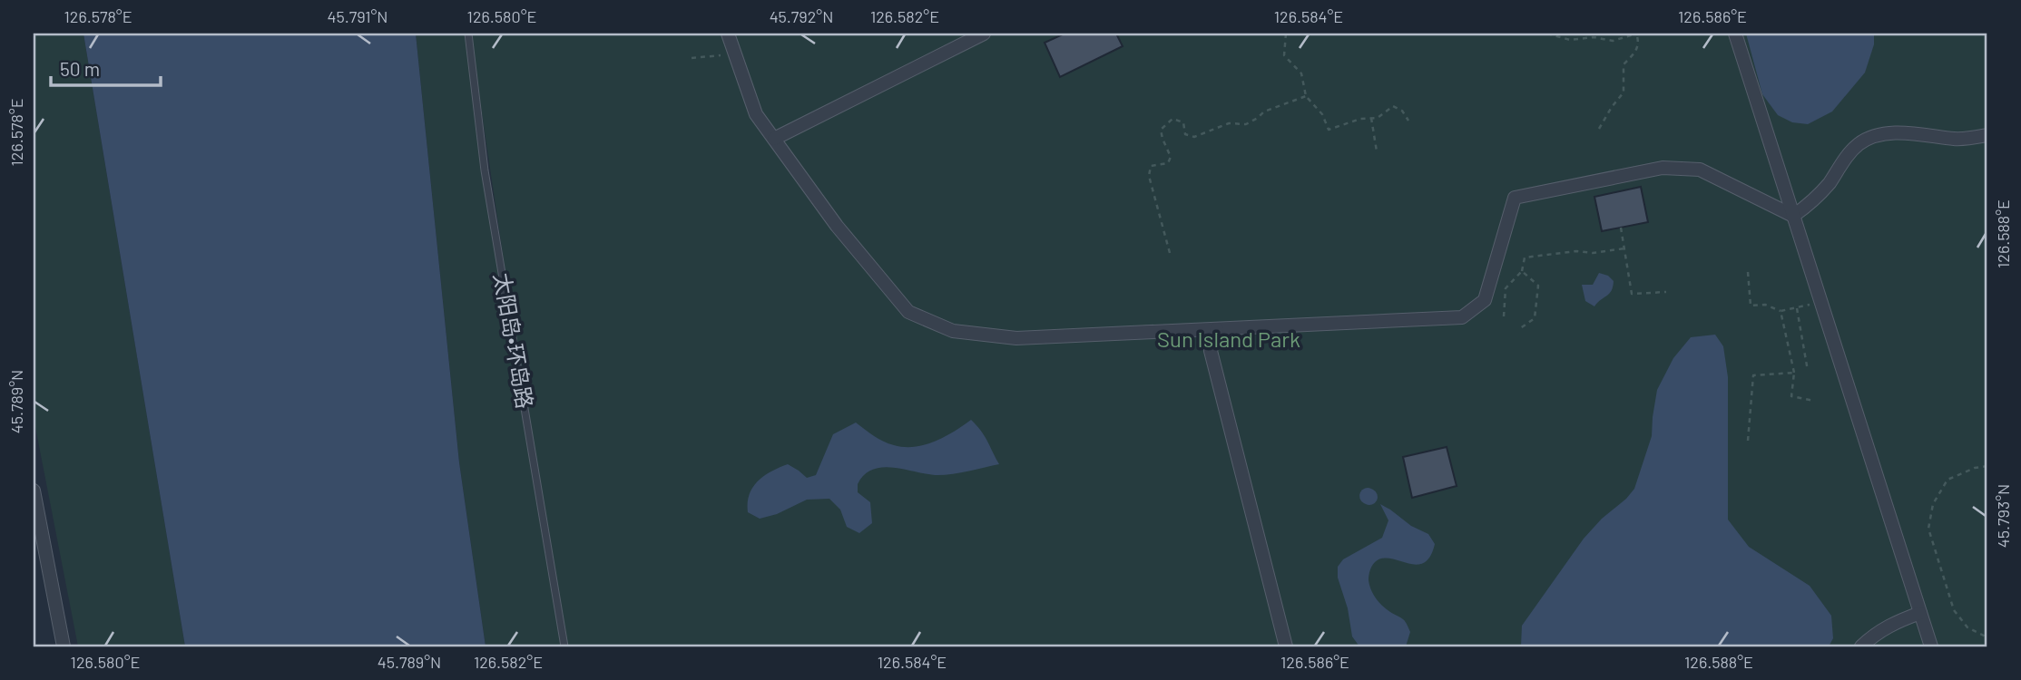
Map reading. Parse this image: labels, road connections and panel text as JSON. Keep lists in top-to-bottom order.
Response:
{
  "streets": {
    "lane": ["太阳岛•环岛路"]
  },
  "parks": ["Sun Island Park"],
  "scale_bar": "50 m",
  "coordinates": [
    "126.578°E",
    "45.791°N",
    "126.580°E",
    "45.792°N",
    "126.582°E",
    "126.584°E",
    "126.586°E",
    "126.588°E",
    "45.789°N",
    "45.793°N"
  ]
}
